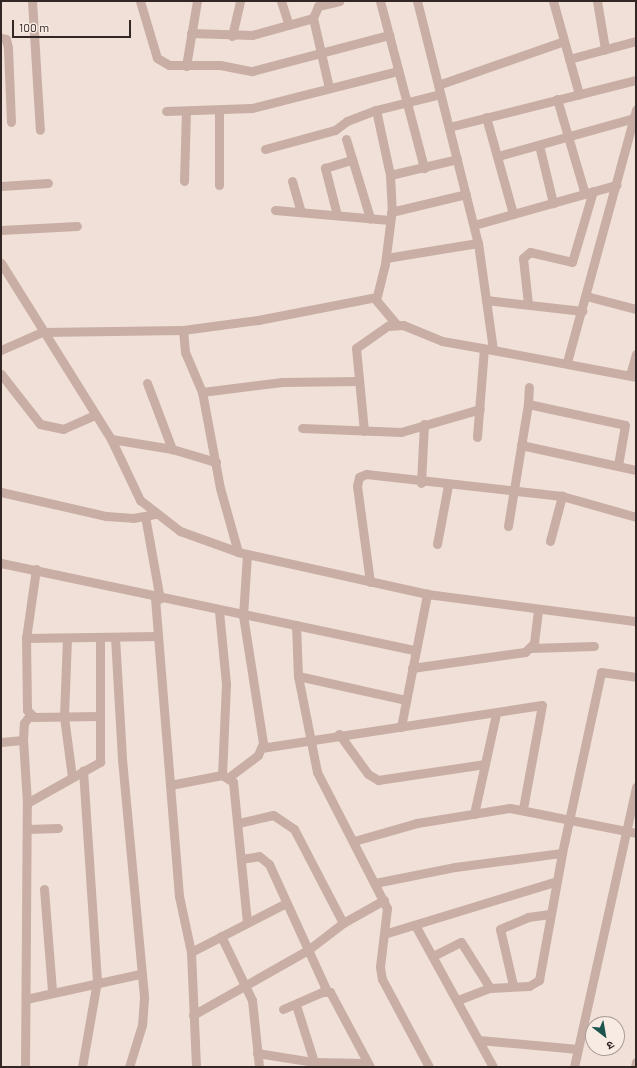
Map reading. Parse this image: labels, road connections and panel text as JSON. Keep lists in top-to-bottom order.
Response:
{
  "scale_bar": "100 m",
  "north": "bottom right"
}
